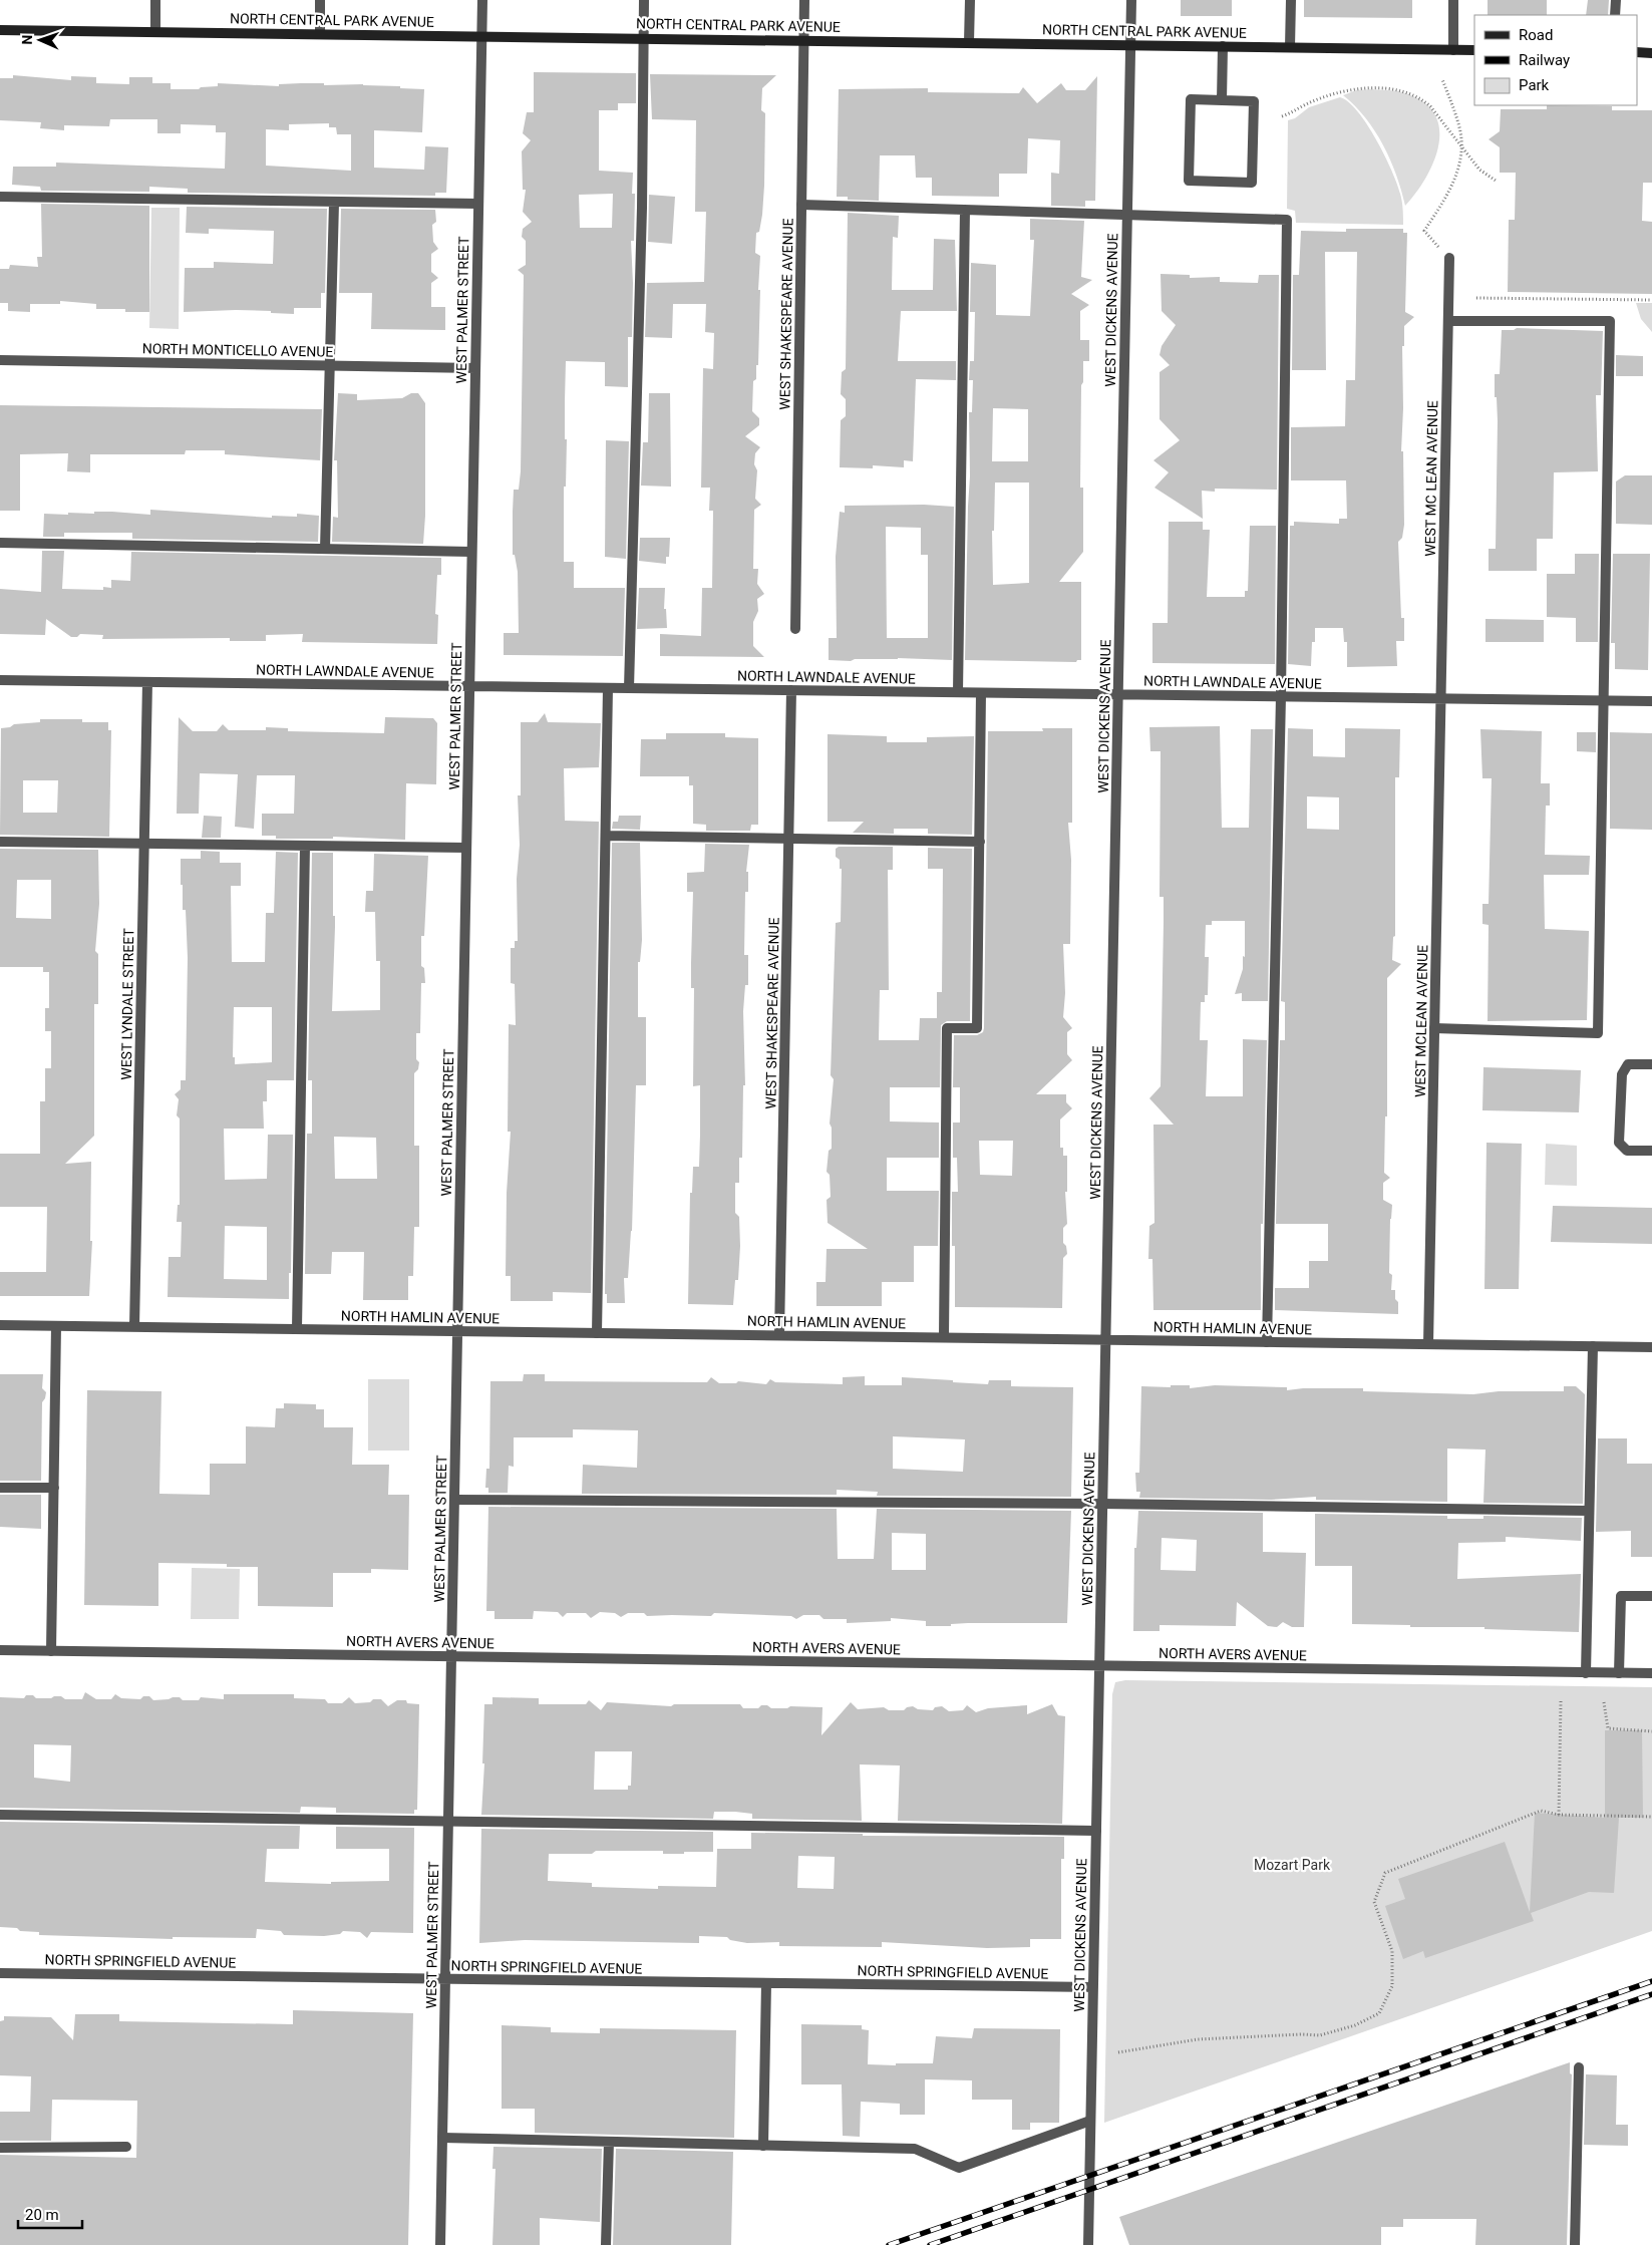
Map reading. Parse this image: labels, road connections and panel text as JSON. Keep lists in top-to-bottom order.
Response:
{
  "streets": {
    "street": [
      "NORTH CENTRAL PARK AVENUE",
      "WEST PALMER STREET",
      "WEST DICKENS AVENUE",
      "WEST SHAKESPEARE AVENUE",
      "NORTH MONTICELLO AVENUE",
      "WEST MC LEAN AVENUE",
      "NORTH LAWNDALE AVENUE",
      "WEST LYNDALE STREET",
      "WEST MCLEAN AVENUE",
      "NORTH HAMLIN AVENUE",
      "NORTH AVERS AVENUE",
      "NORTH SPRINGFIELD AVENUE"
    ]
  },
  "crossings": [
    ["NORTH CENTRAL PARK AVENUE", "WEST PALMER STREET"],
    ["NORTH CENTRAL PARK AVENUE", "WEST DICKENS AVENUE"],
    ["NORTH CENTRAL PARK AVENUE", "WEST SHAKESPEARE AVENUE"],
    ["WEST PALMER STREET", "NORTH MONTICELLO AVENUE"],
    ["WEST PALMER STREET", "NORTH LAWNDALE AVENUE"],
    ["WEST PALMER STREET", "NORTH HAMLIN AVENUE"],
    ["WEST PALMER STREET", "NORTH AVERS AVENUE"],
    ["WEST PALMER STREET", "NORTH SPRINGFIELD AVENUE"],
    ["WEST DICKENS AVENUE", "NORTH LAWNDALE AVENUE"],
    ["WEST DICKENS AVENUE", "NORTH HAMLIN AVENUE"],
    ["WEST DICKENS AVENUE", "NORTH AVERS AVENUE"],
    ["WEST DICKENS AVENUE", "NORTH SPRINGFIELD AVENUE"],
    ["WEST SHAKESPEARE AVENUE", "NORTH LAWNDALE AVENUE"],
    ["WEST SHAKESPEARE AVENUE", "NORTH HAMLIN AVENUE"],
    ["WEST MC LEAN AVENUE", "NORTH LAWNDALE AVENUE"],
    ["WEST MC LEAN AVENUE", "WEST MCLEAN AVENUE"],
    ["NORTH LAWNDALE AVENUE", "WEST LYNDALE STREET"],
    ["NORTH LAWNDALE AVENUE", "WEST MCLEAN AVENUE"],
    ["WEST LYNDALE STREET", "NORTH HAMLIN AVENUE"],
    ["WEST MCLEAN AVENUE", "NORTH HAMLIN AVENUE"]
  ],
  "parks": ["Mozart Park"],
  "legend": ["Road", "Railway", "Park"],
  "scale_bar": "20 m",
  "north": "left"
}
